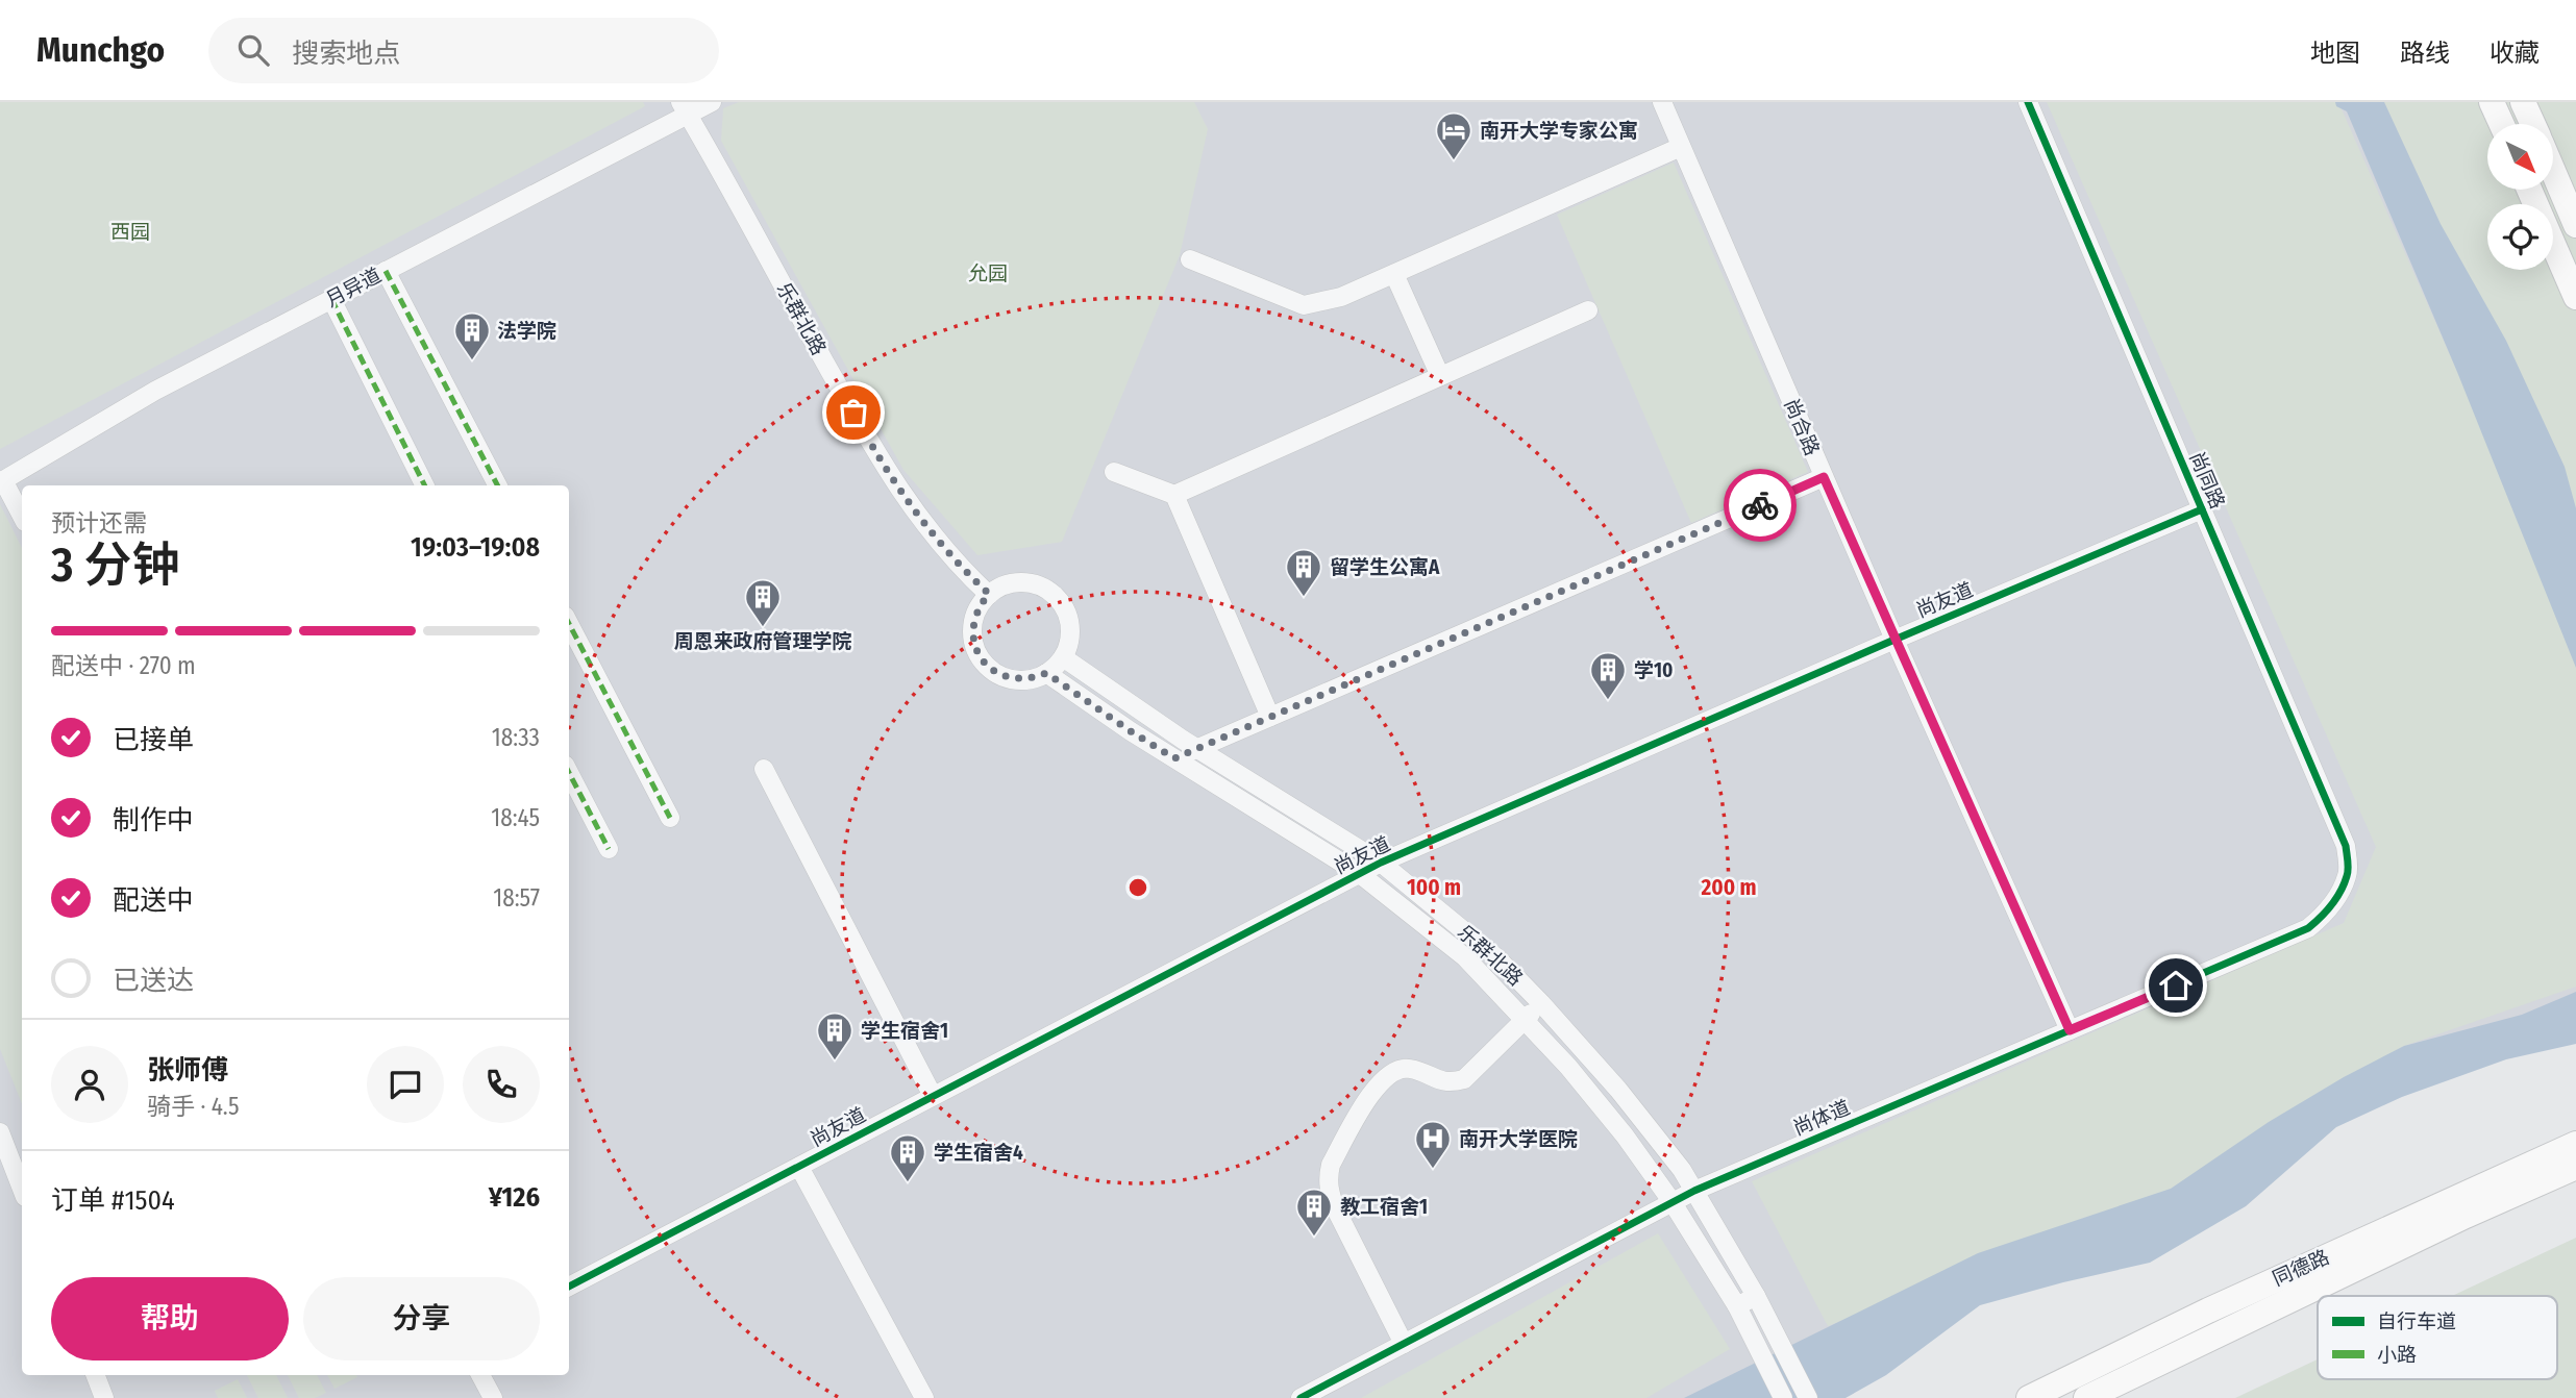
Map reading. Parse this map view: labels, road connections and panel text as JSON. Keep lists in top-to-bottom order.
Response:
{
  "streets": {
    "main road": ["同德路"],
    "street": [
      "月异道",
      "乐群北路",
      "尚合路",
      "尚同路",
      "尚友道",
      "尚体道"
    ]
  },
  "crossings": [
    ["月异道", "乐群北路"],
    ["乐群北路", "尚友道"],
    ["乐群北路", "尚体道"],
    ["尚合路", "尚友道"],
    ["尚合路", "尚体道"],
    ["尚同路", "尚友道"],
    ["尚同路", "尚体道"]
  ],
  "parks": ["西园", "允园"],
  "places": {
    "hotel": ["南开大学专家公寓"],
    "building": [
      "法学院",
      "留学生公寓A",
      "周恩来政府管理学院",
      "学10",
      "学生宿舍1",
      "学生宿舍4",
      "教工宿舍1"
    ],
    "hospital": ["南开大学医院"]
  },
  "legend": ["自行车道", "小路"],
  "north": "bottom right",
  "page": {
    "header": "Munchgo",
    "search": "搜索地点",
    "nav": ["地图", "路线", "收藏"],
    "heading": ["3 分钟", "预计还需", "19:03–19:08"],
    "panel": [
      "张师傅",
      "骑手 · 4.5",
      "订单 #1504",
      "¥126"
    ],
    "bar": "配送中 · 270 m",
    "list": [
      ["已接单", "18:33"],
      ["制作中", "18:45"],
      ["配送中", "18:57"],
      "已送达"
    ],
    "buttons": ["帮助", "分享"]
  },
  "rings": ["100 m", "200 m"]
}
